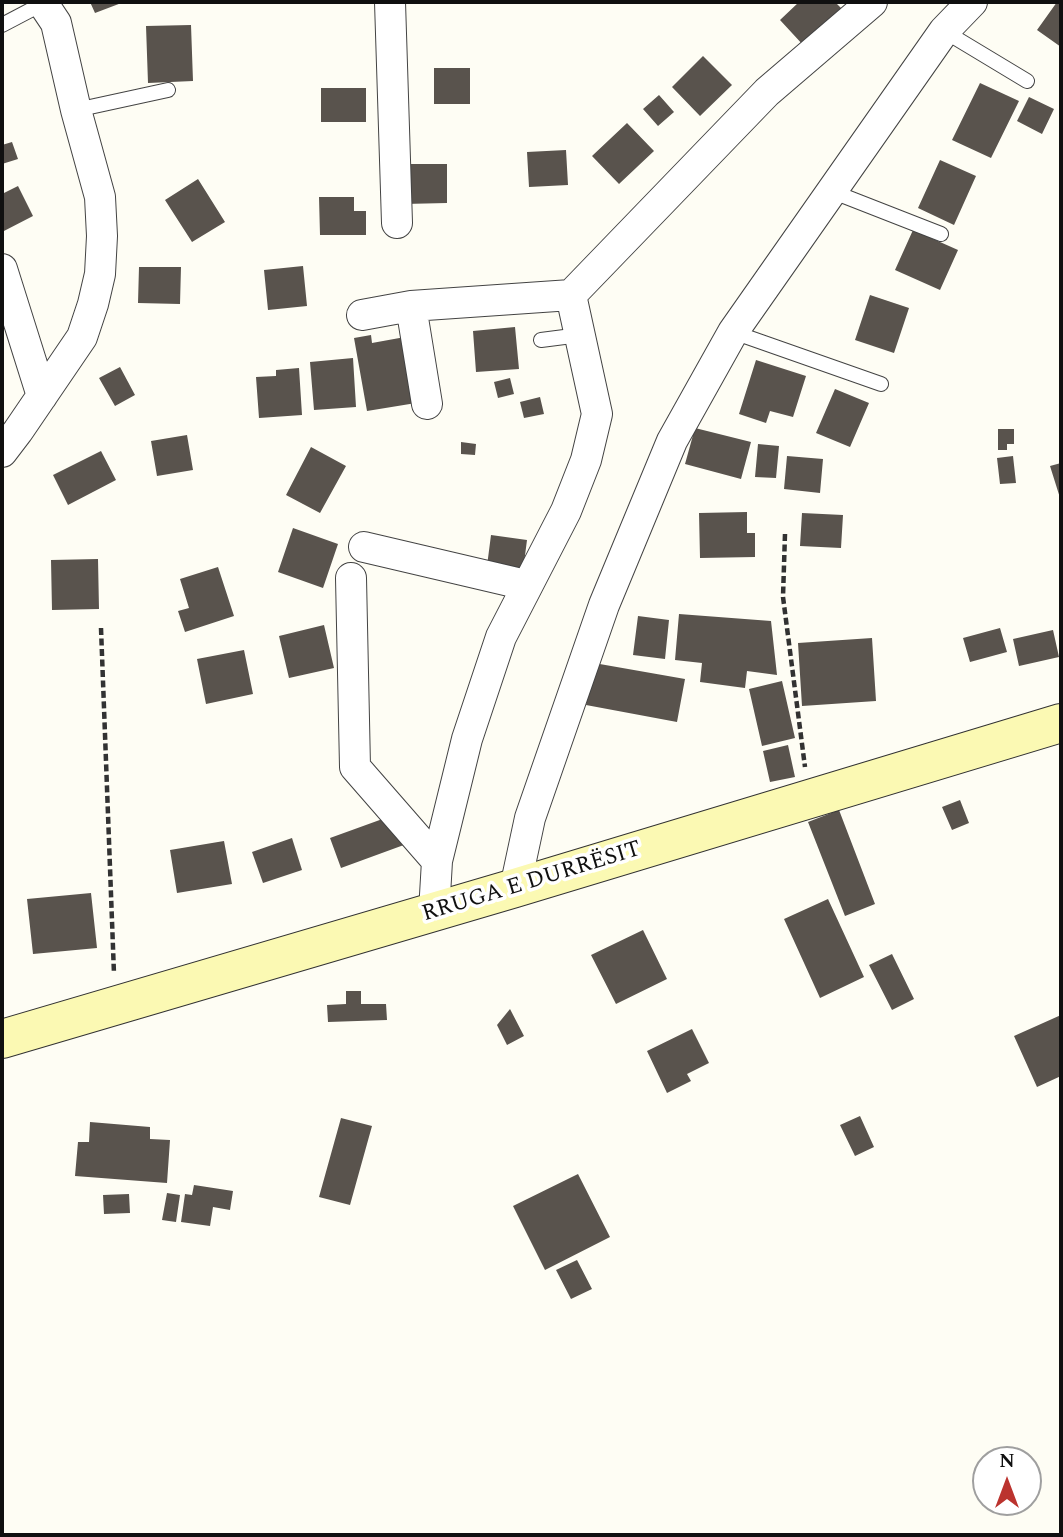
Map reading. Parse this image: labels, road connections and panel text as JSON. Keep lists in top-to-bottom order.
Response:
{
  "streets": {
    "main road": ["RRUGA E DURRËSIT"]
  },
  "north": "top"
}
